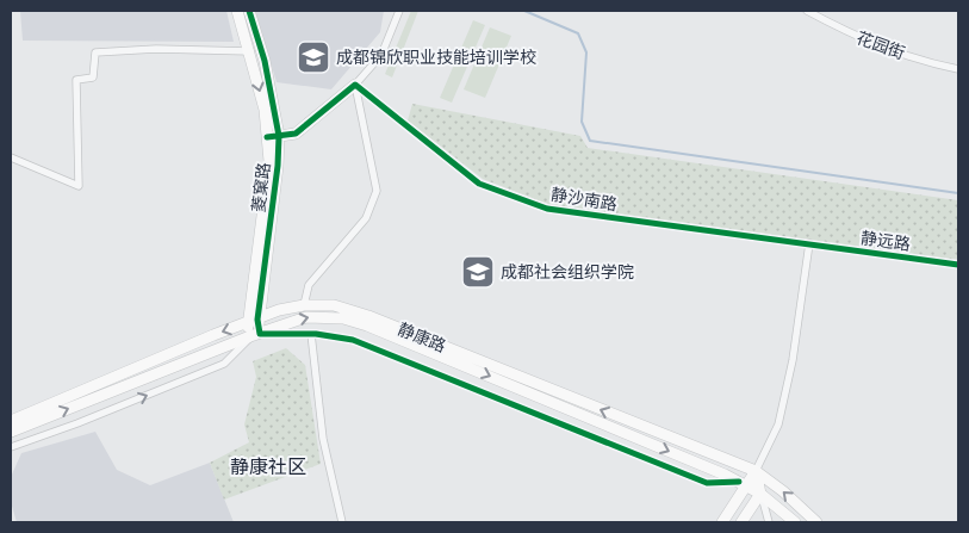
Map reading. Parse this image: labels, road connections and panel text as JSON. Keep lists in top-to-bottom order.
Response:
{
  "streets": {
    "main road": ["菱窠路", "静康路"],
    "street": ["花园街", "静沙南路", "静远路"]
  },
  "crossings": [
    ["菱窠路", "静康路"],
    ["静沙南路", "静远路"]
  ],
  "districts": ["静康社区"],
  "places": {
    "school or university": ["成都锦欣职业技能培训学校", "成都社会组织学院"]
  }
}
